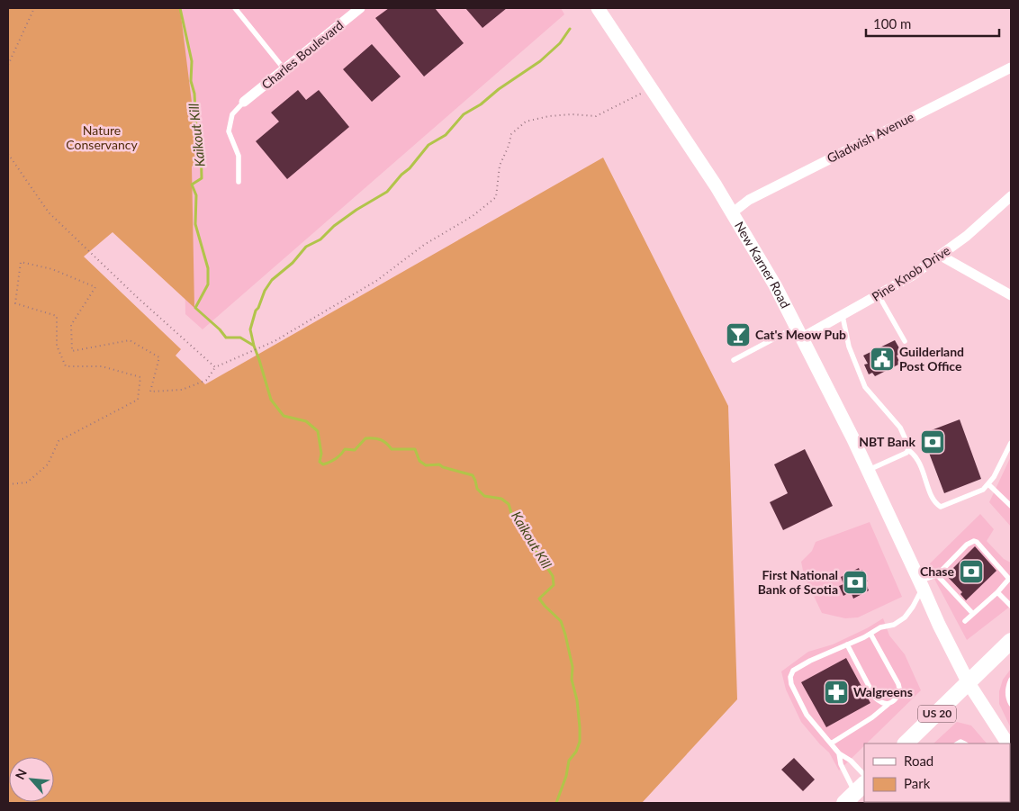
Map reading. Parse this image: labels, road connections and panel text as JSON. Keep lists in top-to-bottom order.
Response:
{
  "streets": {
    "main road": ["New Karner Road", "US 20"],
    "street": ["Charles Boulevard", "Gladwish Avenue", "Pine Knob Drive"]
  },
  "crossings": [
    ["Gladwish Avenue", "New Karner Road"],
    ["New Karner Road", "Pine Knob Drive"],
    ["New Karner Road", "US 20"]
  ],
  "water": ["Kaikout Kill"],
  "parks": ["Nature Conservancy"],
  "places": {
    "bar": ["Cat's Meow Pub"],
    "public building": ["Guilderland Post Office"],
    "bank": ["NBT Bank", "Chase", "First National Bank of Scotia"],
    "pharmacy": ["Walgreens"]
  },
  "legend": ["Road", "Park"],
  "scale_bar": "100 m",
  "north": "top left"
}
